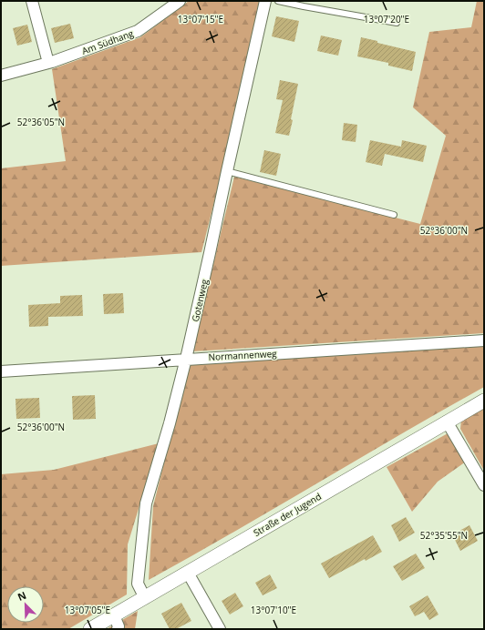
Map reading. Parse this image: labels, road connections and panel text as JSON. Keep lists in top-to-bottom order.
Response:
{
  "streets": {
    "street": [
      "Am Südhang",
      "Gotenweg",
      "Normannenweg",
      "Straße der Jugend"
    ]
  },
  "crossings": [
    ["Gotenweg", "Normannenweg"],
    ["Gotenweg", "Straße der Jugend"]
  ],
  "north": "top left",
  "coordinates": [
    "13°07'15\"E",
    "13°07'20\"E",
    "52°36'05\"N",
    "52°36'00\"N",
    "52°35'55\"N",
    "13°07'05\"E",
    "13°07'10\"E"
  ]
}
